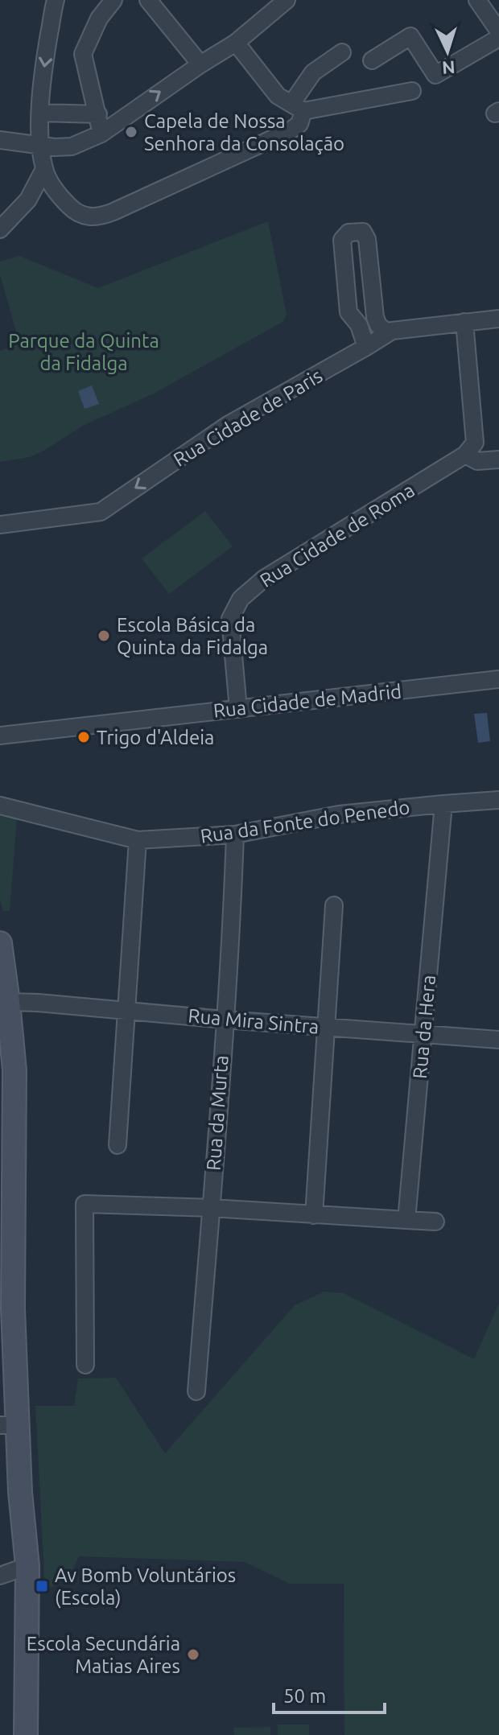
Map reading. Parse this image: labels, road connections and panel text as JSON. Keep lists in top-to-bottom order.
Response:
{
  "streets": {
    "street": [
      "Rua Cidade de Paris",
      "Rua Cidade de Roma",
      "Rua Cidade de Madrid",
      "Rua da Fonte do Penedo",
      "Rua Mira Sintra",
      "Rua da Hera",
      "Rua da Murta"
    ]
  },
  "crossings": [
    ["Rua Cidade de Roma", "Rua Cidade de Madrid"],
    ["Rua da Fonte do Penedo", "Rua da Hera"],
    ["Rua da Fonte do Penedo", "Rua da Murta"],
    ["Rua Mira Sintra", "Rua da Hera"],
    ["Rua Mira Sintra", "Rua da Murta"]
  ],
  "one_way": ["Rua Cidade de Paris"],
  "parks": ["Parque da Quinta da Fidalga"],
  "places": {
    "other": [
      "Capela de Nossa Senhora da Consolação",
      "Escola Básica da Quinta da Fidalga",
      "Trigo d'Aldeia",
      "Escola Secundária Matias Aires"
    ],
    "transit": ["Av Bomb Voluntários (Escola)"]
  },
  "scale_bar": "50 m",
  "north": "bottom"
}
